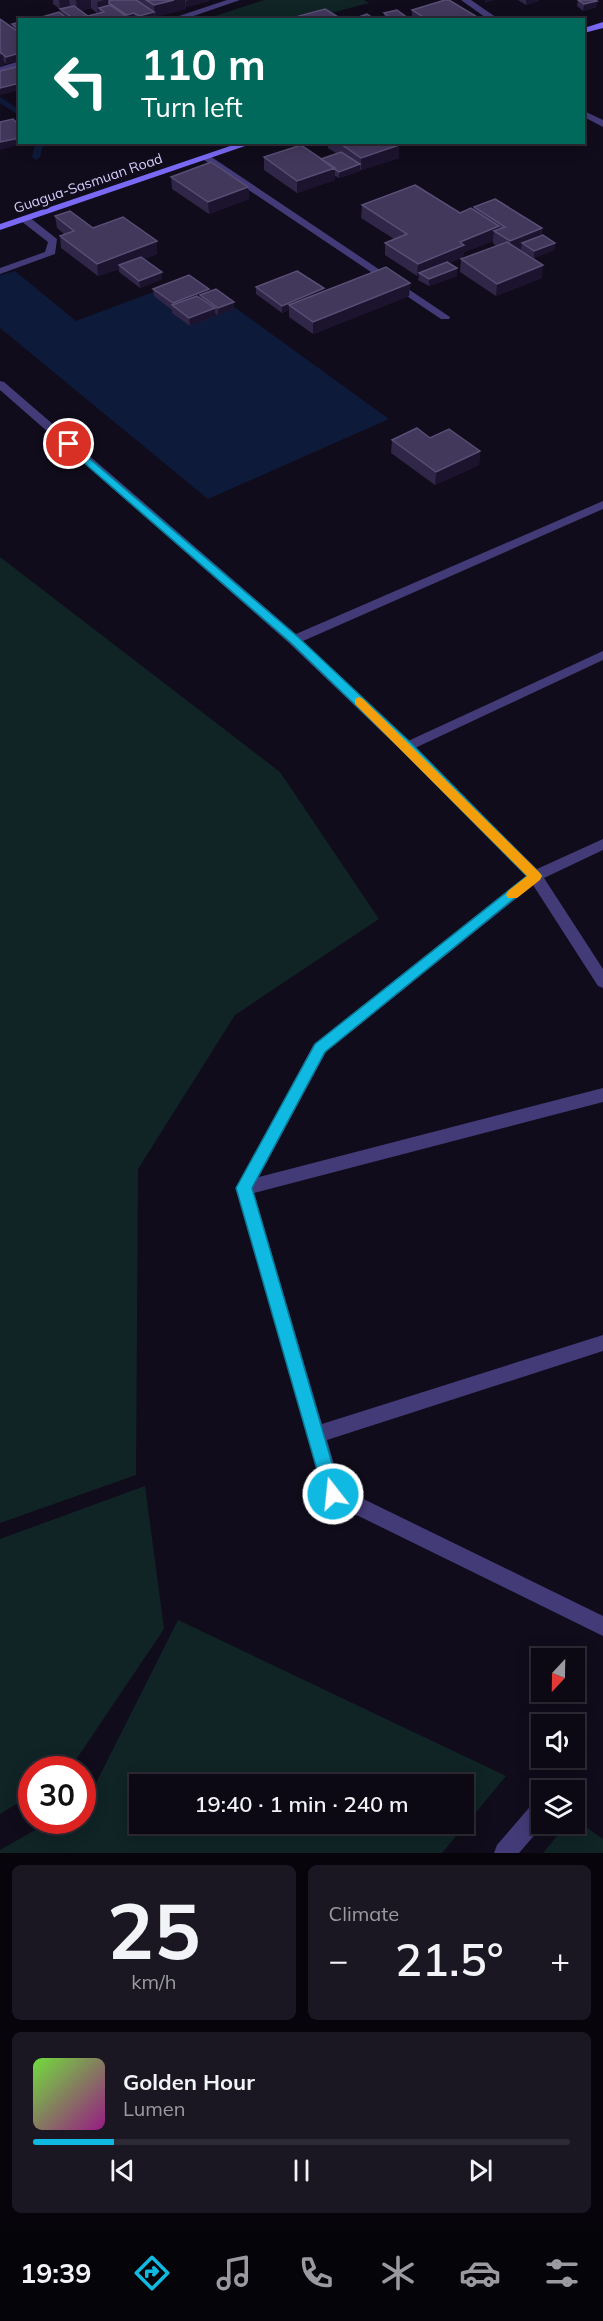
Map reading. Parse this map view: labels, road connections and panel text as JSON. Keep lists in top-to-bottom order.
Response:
{
  "streets": {
    "main road": ["Guagua-Sasmuan Road"]
  },
  "north": "bottom",
  "page": {
    "turn": ["110 m", "Turn left"],
    "limit": "30",
    "trip": "19:40 · 1 min · 240 m",
    "tile": [
      ["25", "km/h"],
      "Climate"
    ],
    "heat": ["−", "21.5°", "+"],
    "song": ["Golden Hour", "Lumen"],
    "tabs": "19:39"
  }
}
